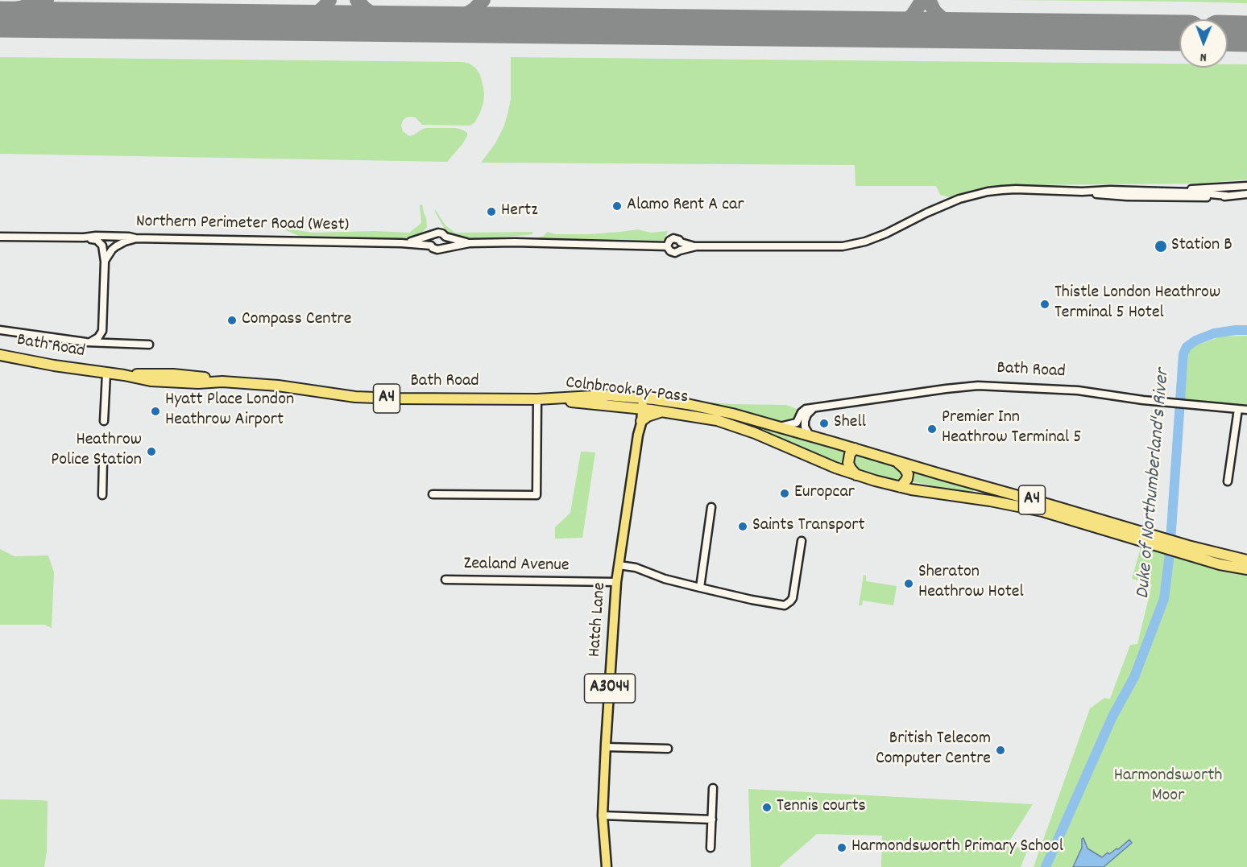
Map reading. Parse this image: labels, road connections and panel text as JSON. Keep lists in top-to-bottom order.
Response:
{
  "streets": {
    "highway": ["Bath Road", "Colnbrook By-Pass", "A4"],
    "main road": ["Hatch Lane", "A3044"],
    "street": ["Northern Perimeter Road (West)", "Zealand Avenue"]
  },
  "crossings": [
    ["Bath Road", "Colnbrook By-Pass"],
    ["Colnbrook By-Pass", "Hatch Lane"],
    ["Zealand Avenue", "Hatch Lane"]
  ],
  "water": ["Duke of Northumberland's River"],
  "parks": ["Harmondsworth Moor"],
  "places": [
    "Alamo Rent A car",
    "Hertz",
    "Station B",
    "Thistle London Heathrow Terminal 5 Hotel",
    "Compass Centre",
    "Hyatt Place London Heathrow Airport",
    "Shell",
    "Premier Inn Heathrow Terminal 5",
    "Heathrow Police Station",
    "Europcar",
    "Saints Transport",
    "Sheraton Heathrow Hotel",
    "British Telecom Computer Centre",
    "Tennis courts",
    "Harmondsworth Primary School"
  ],
  "north": "bottom"
}
